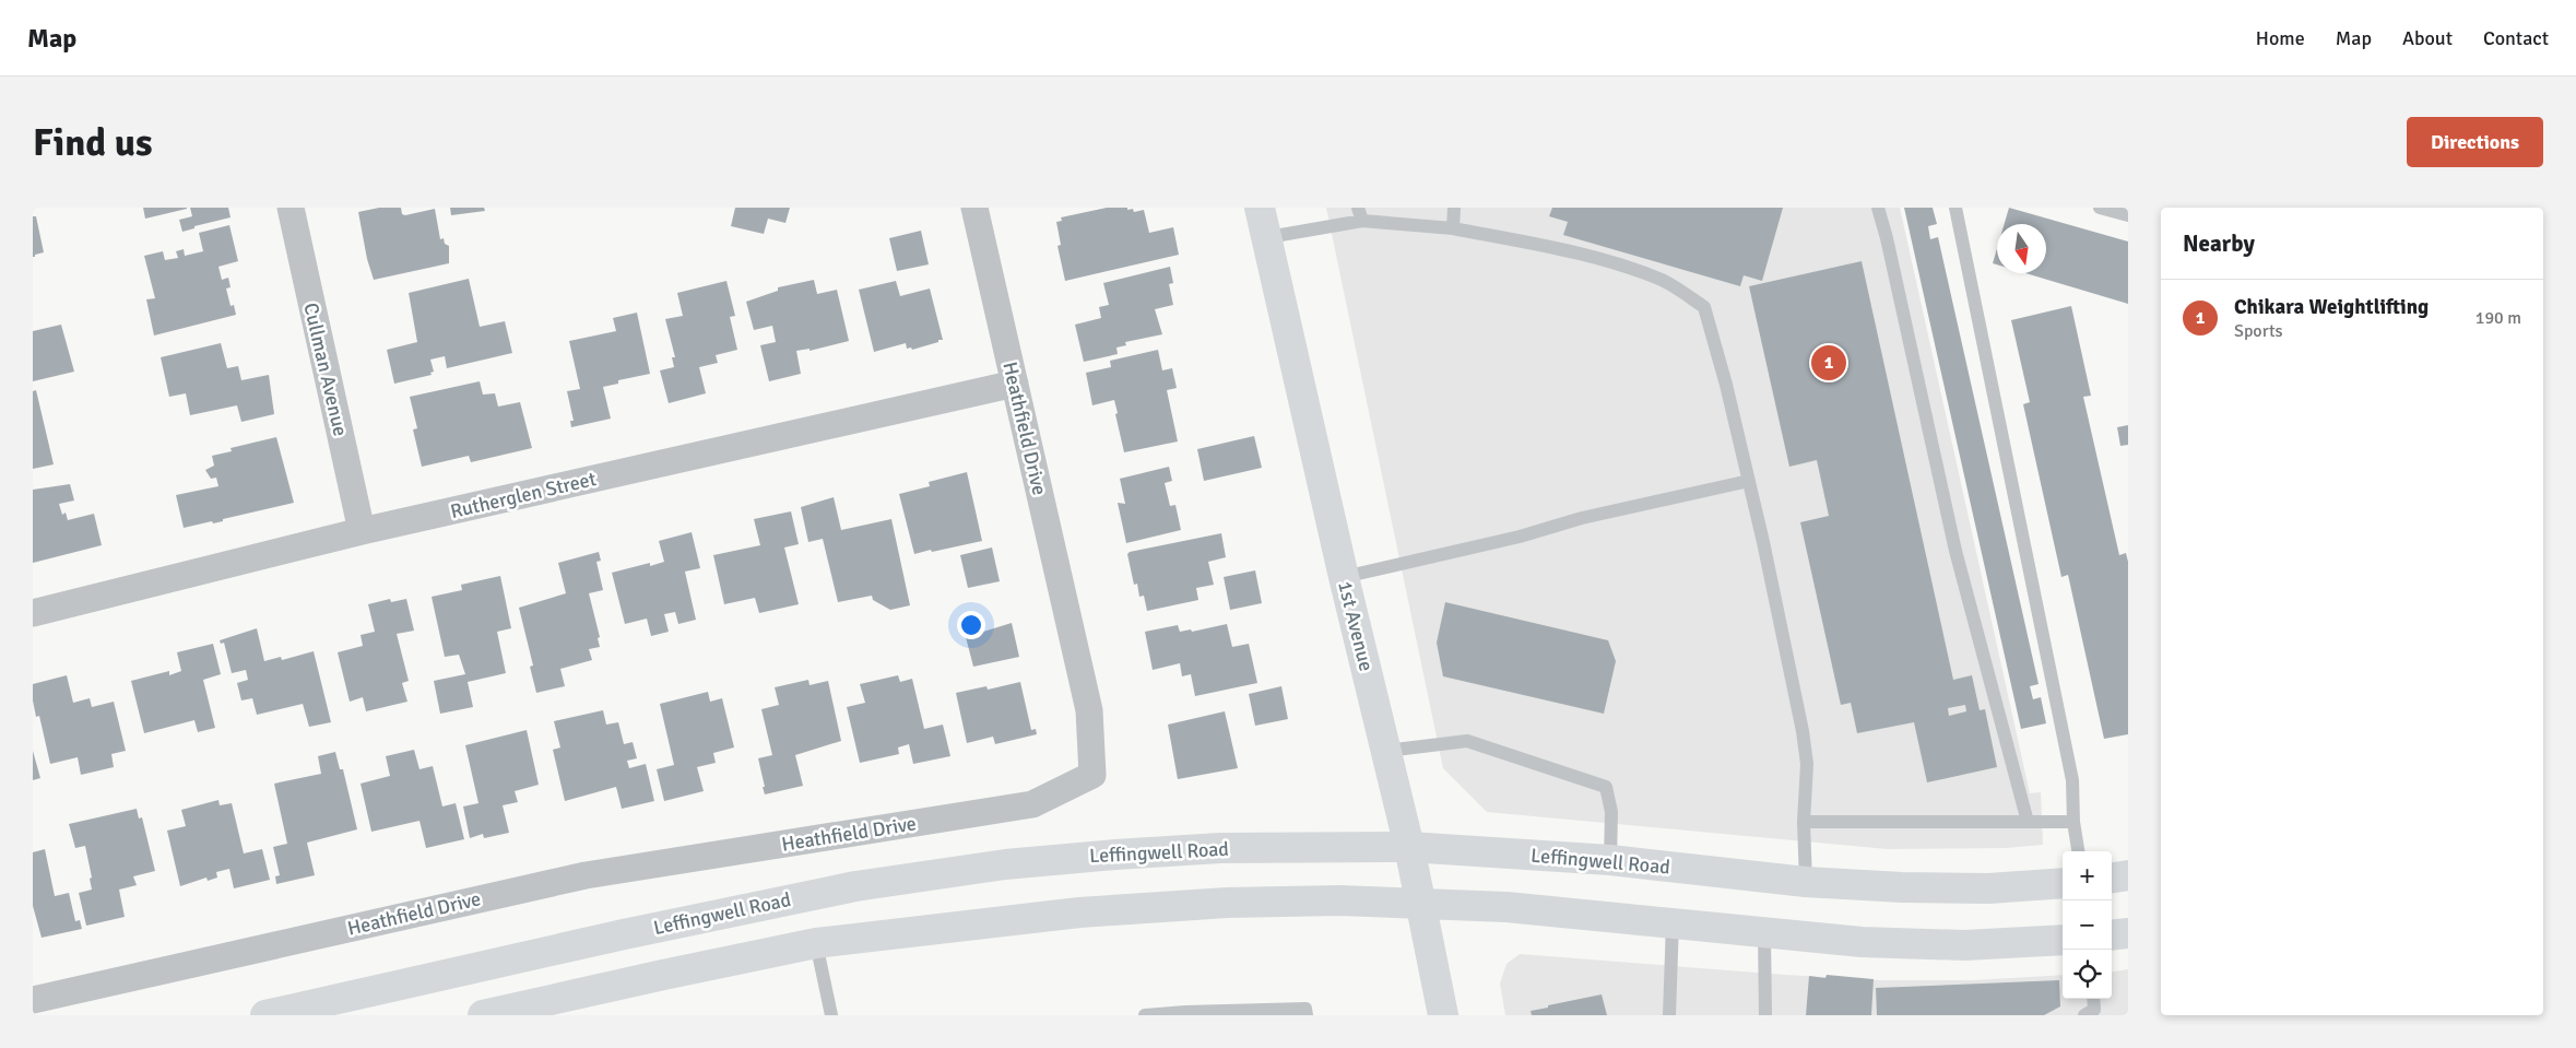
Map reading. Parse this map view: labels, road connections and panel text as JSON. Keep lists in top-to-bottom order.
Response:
{
  "streets": {
    "main road": ["1st Avenue", "Leffingwell Road"],
    "street": ["Cullman Avenue", "Heathfield Drive", "Rutherglen Street"]
  },
  "crossings": [
    ["Cullman Avenue", "Rutherglen Street"],
    ["Heathfield Drive", "Rutherglen Street"],
    ["1st Avenue", "Leffingwell Road"]
  ],
  "north": "bottom",
  "page": {
    "header": "Map",
    "nav": [
      "Home",
      "Map",
      "About",
      "Contact"
    ],
    "buttons": "Directions",
    "title": "Find us",
    "heading": "Nearby",
    "list": [
      {
        "mark": "1",
        "name": "Chikara Weightlifting",
        "note": "Sports",
        "value": "190 m"
      }
    ],
    "pins": "1",
    "map_buttons": ["+", "−"]
  }
}
